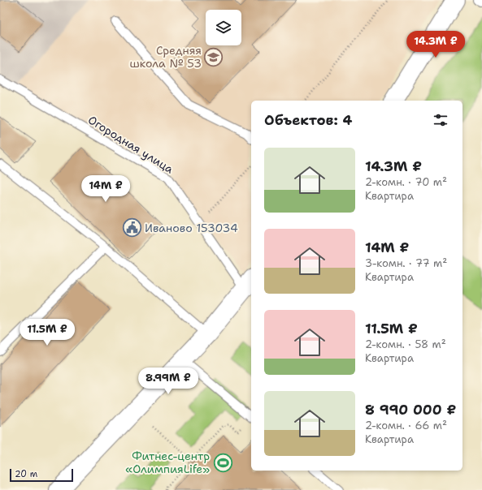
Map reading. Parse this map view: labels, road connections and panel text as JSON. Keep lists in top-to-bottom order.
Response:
{
  "streets": {
    "lane": ["Огородная улица"]
  },
  "places": {
    "school or university": ["Средняя школа № 53"],
    "public building": ["Иваново 153034"],
    "sports": ["Фитнес-центр «ОлимпияLife»"]
  },
  "scale_bar": "20 m",
  "page": {
    "price": [
      "14.3M ₽",
      "14M ₽",
      "11.5M ₽",
      "8.99M ₽"
    ],
    "heading": "Объектов: 4",
    "list": [
      {
        "name": "14.3M ₽",
        "note": "2-комн. · 70 m² · Квартира"
      },
      {
        "name": "14M ₽",
        "note": "3-комн. · 77 m² · Квартира"
      },
      {
        "name": "11.5M ₽",
        "note": "2-комн. · 58 m² · Квартира"
      },
      {
        "name": "8 990 000 ₽",
        "note": "2-комн. · 66 m² · Квартира"
      }
    ],
    "scale": "20 m"
  }
}
